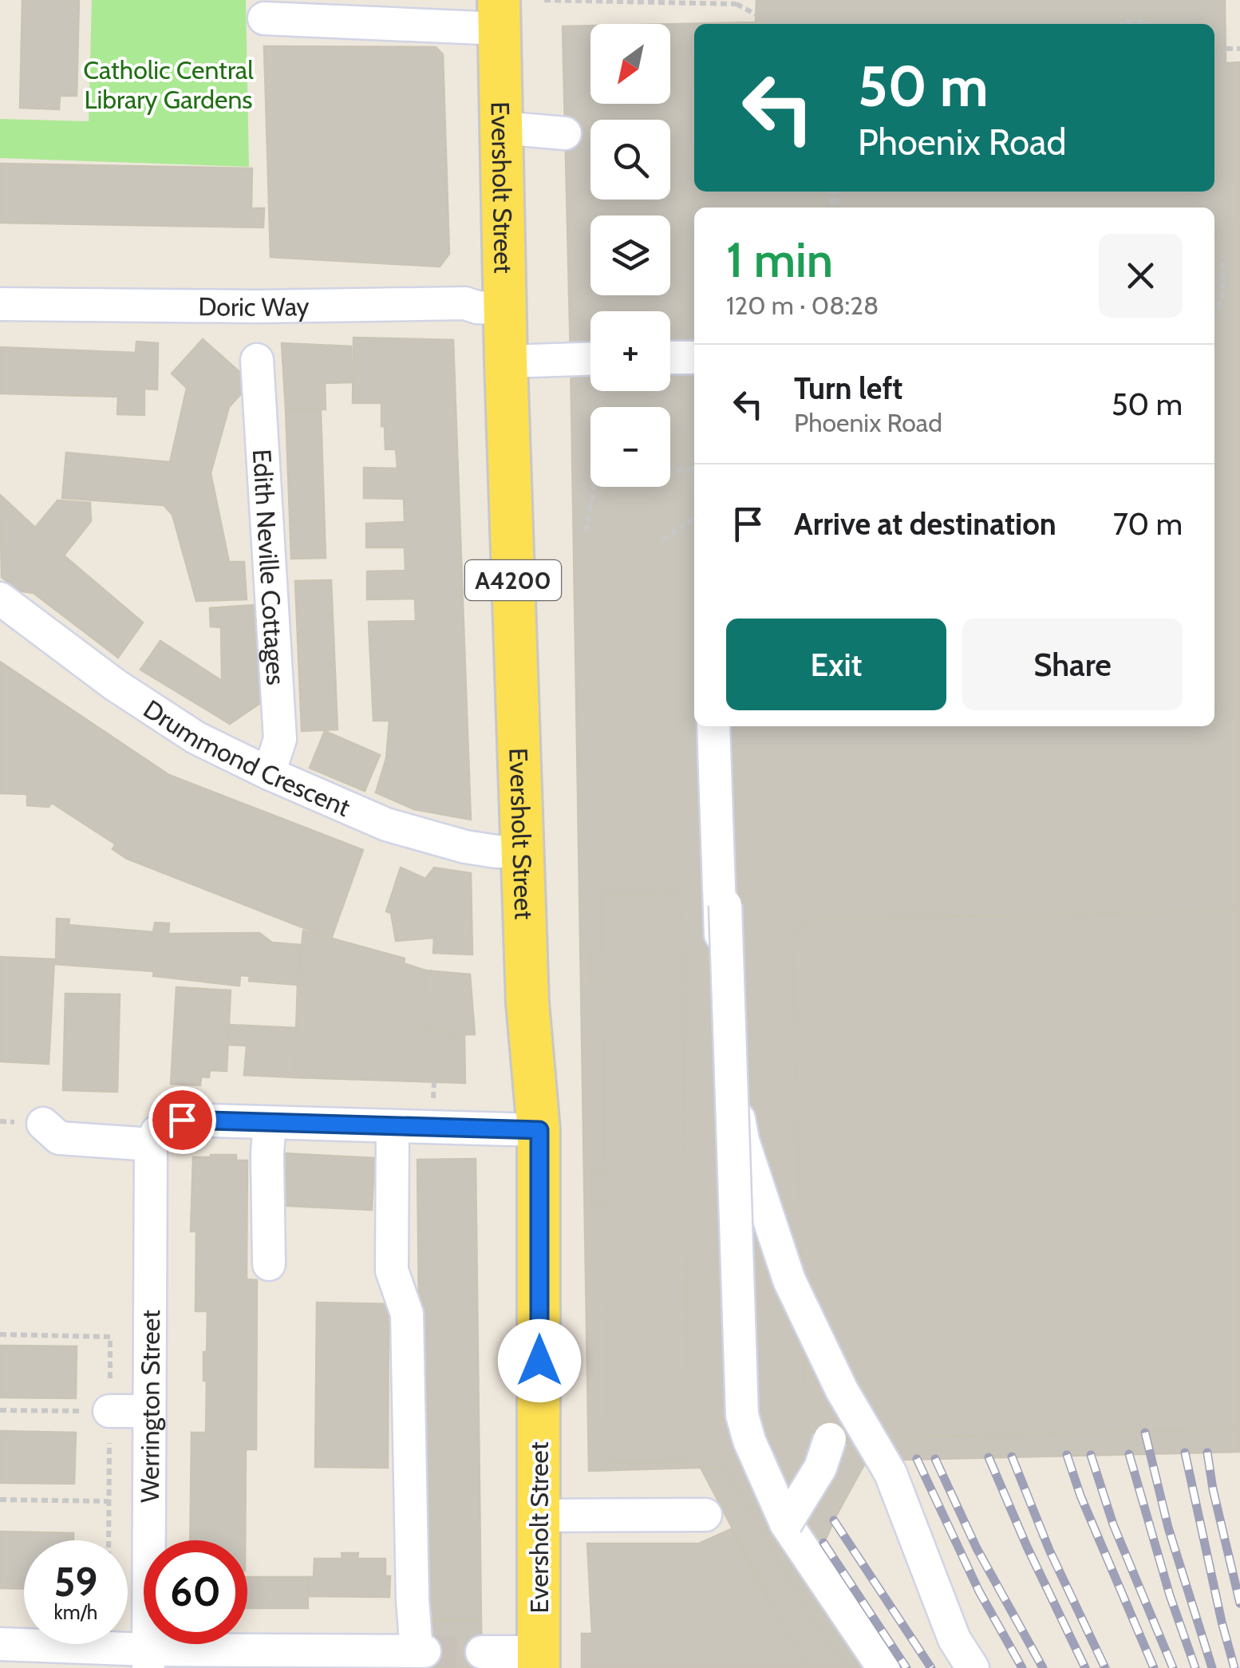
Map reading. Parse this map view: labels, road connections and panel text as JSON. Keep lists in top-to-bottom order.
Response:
{
  "streets": {
    "main road": ["Eversholt Street", "A4200"],
    "street": [
      "Doric Way",
      "Edith Neville Cottages",
      "Drummond Crescent",
      "Werrington Street"
    ]
  },
  "crossings": [
    ["Eversholt Street", "Doric Way"],
    ["Eversholt Street", "Drummond Crescent"],
    ["Edith Neville Cottages", "Drummond Crescent"]
  ],
  "parks": ["Catholic Central Library Gardens"],
  "north": "bottom left",
  "page": {
    "map_buttons": ["+", "−"],
    "turn": ["50 m", "Phoenix Road"],
    "heading": ["1 min", "120 m · 08:28"],
    "list": [
      {
        "name": "Turn left",
        "note": "Phoenix Road",
        "value": "50 m"
      },
      {
        "name": "Arrive at destination",
        "value": "70 m"
      }
    ],
    "buttons": ["Exit", "Share"],
    "speed": "59 km/h",
    "limit": "60"
  }
}
